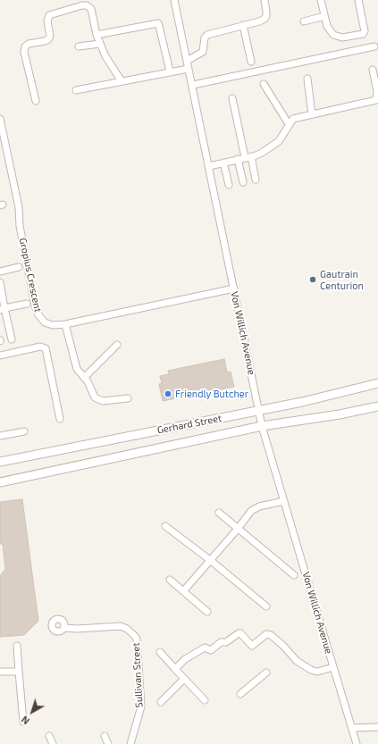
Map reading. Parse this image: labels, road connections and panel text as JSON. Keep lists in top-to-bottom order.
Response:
{
  "streets": {
    "street": [
      "Gropius Crescent",
      "Von Willich Avenue",
      "Gerhard Street",
      "Sullivan Street"
    ]
  },
  "crossings": [
    ["Gropius Crescent", "Von Willich Avenue"],
    ["Von Willich Avenue", "Gerhard Street"]
  ],
  "places": ["Gautrain Centurion", "Friendly Butcher"],
  "north": "bottom left"
}
